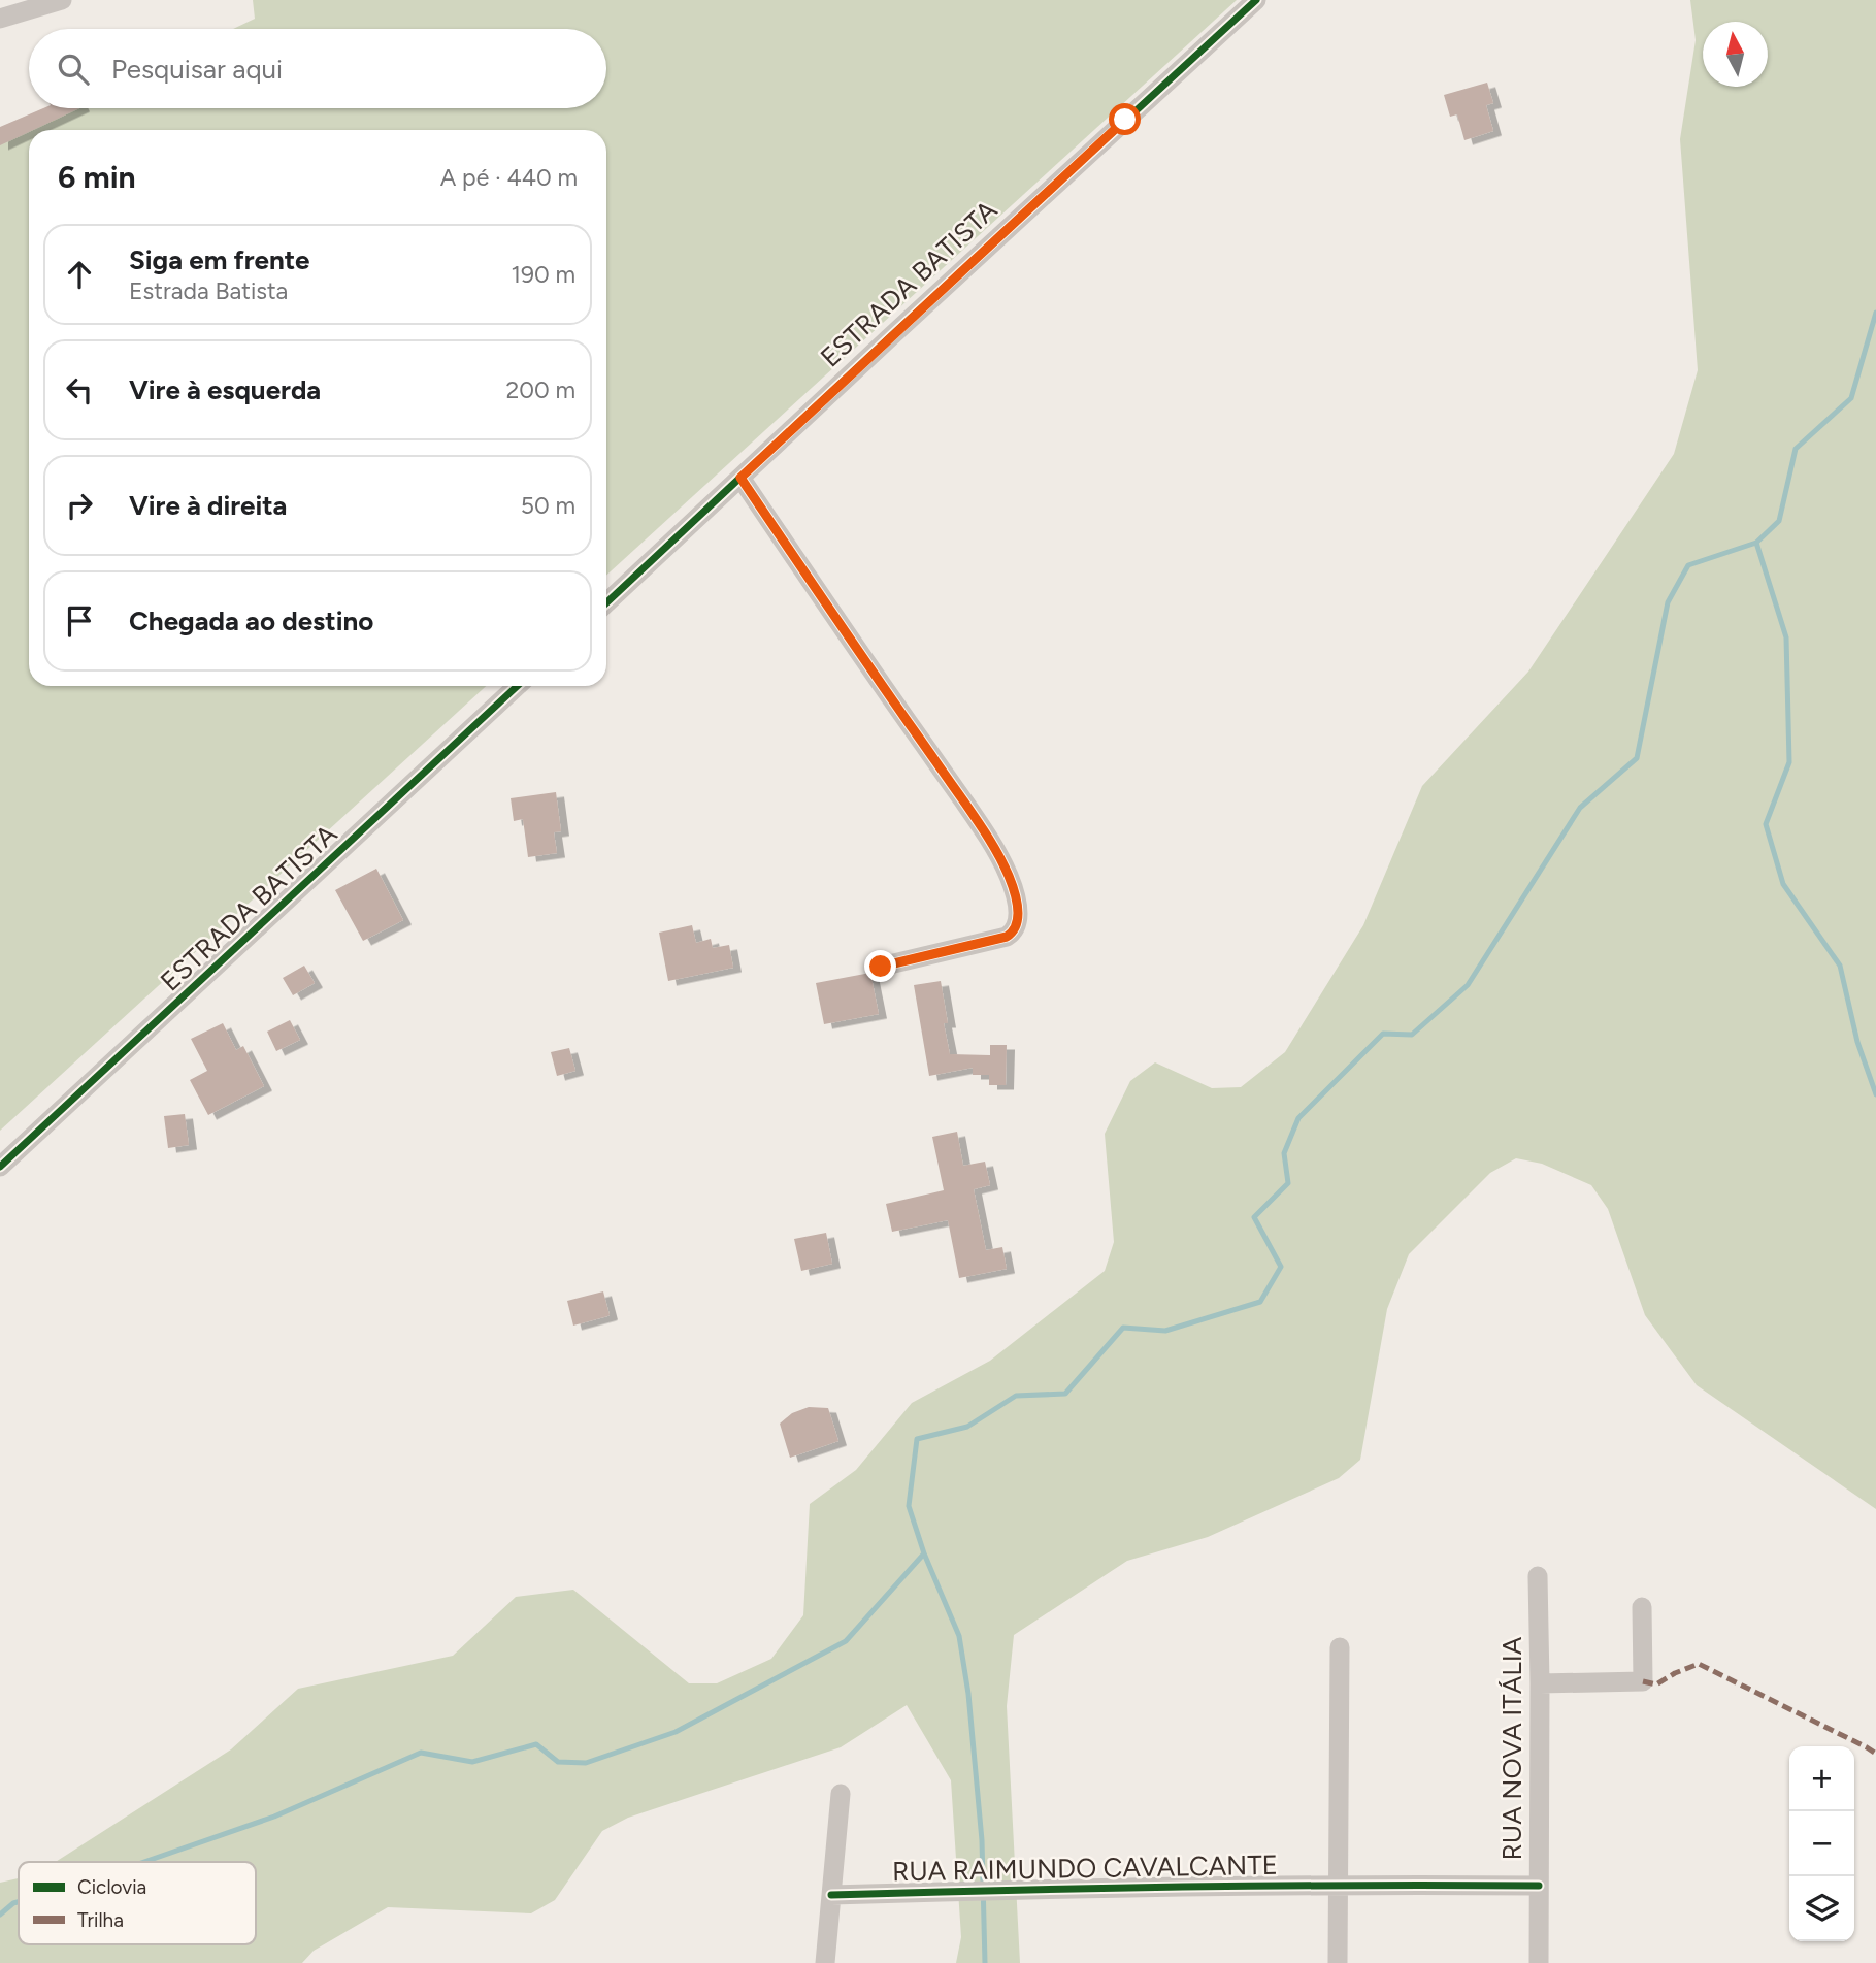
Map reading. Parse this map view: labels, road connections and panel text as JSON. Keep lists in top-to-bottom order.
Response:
{
  "streets": {
    "street": ["ESTRADA BATISTA", "RUA NOVA ITÁLIA", "RUA RAIMUNDO CAVALCANTE"]
  },
  "crossings": [
    ["RUA NOVA ITÁLIA", "RUA RAIMUNDO CAVALCANTE"]
  ],
  "legend": ["Ciclovia", "Trilha"],
  "north": "top",
  "page": {
    "search": "Pesquisar aqui",
    "heading": ["6 min", "A pé · 440 m"],
    "list": [
      ["Siga em frente", "Estrada Batista", "190 m"],
      ["Vire à esquerda", "200 m"],
      ["Vire à direita", "50 m"],
      "Chegada ao destino"
    ],
    "map_buttons": ["+", "−"]
  }
}
